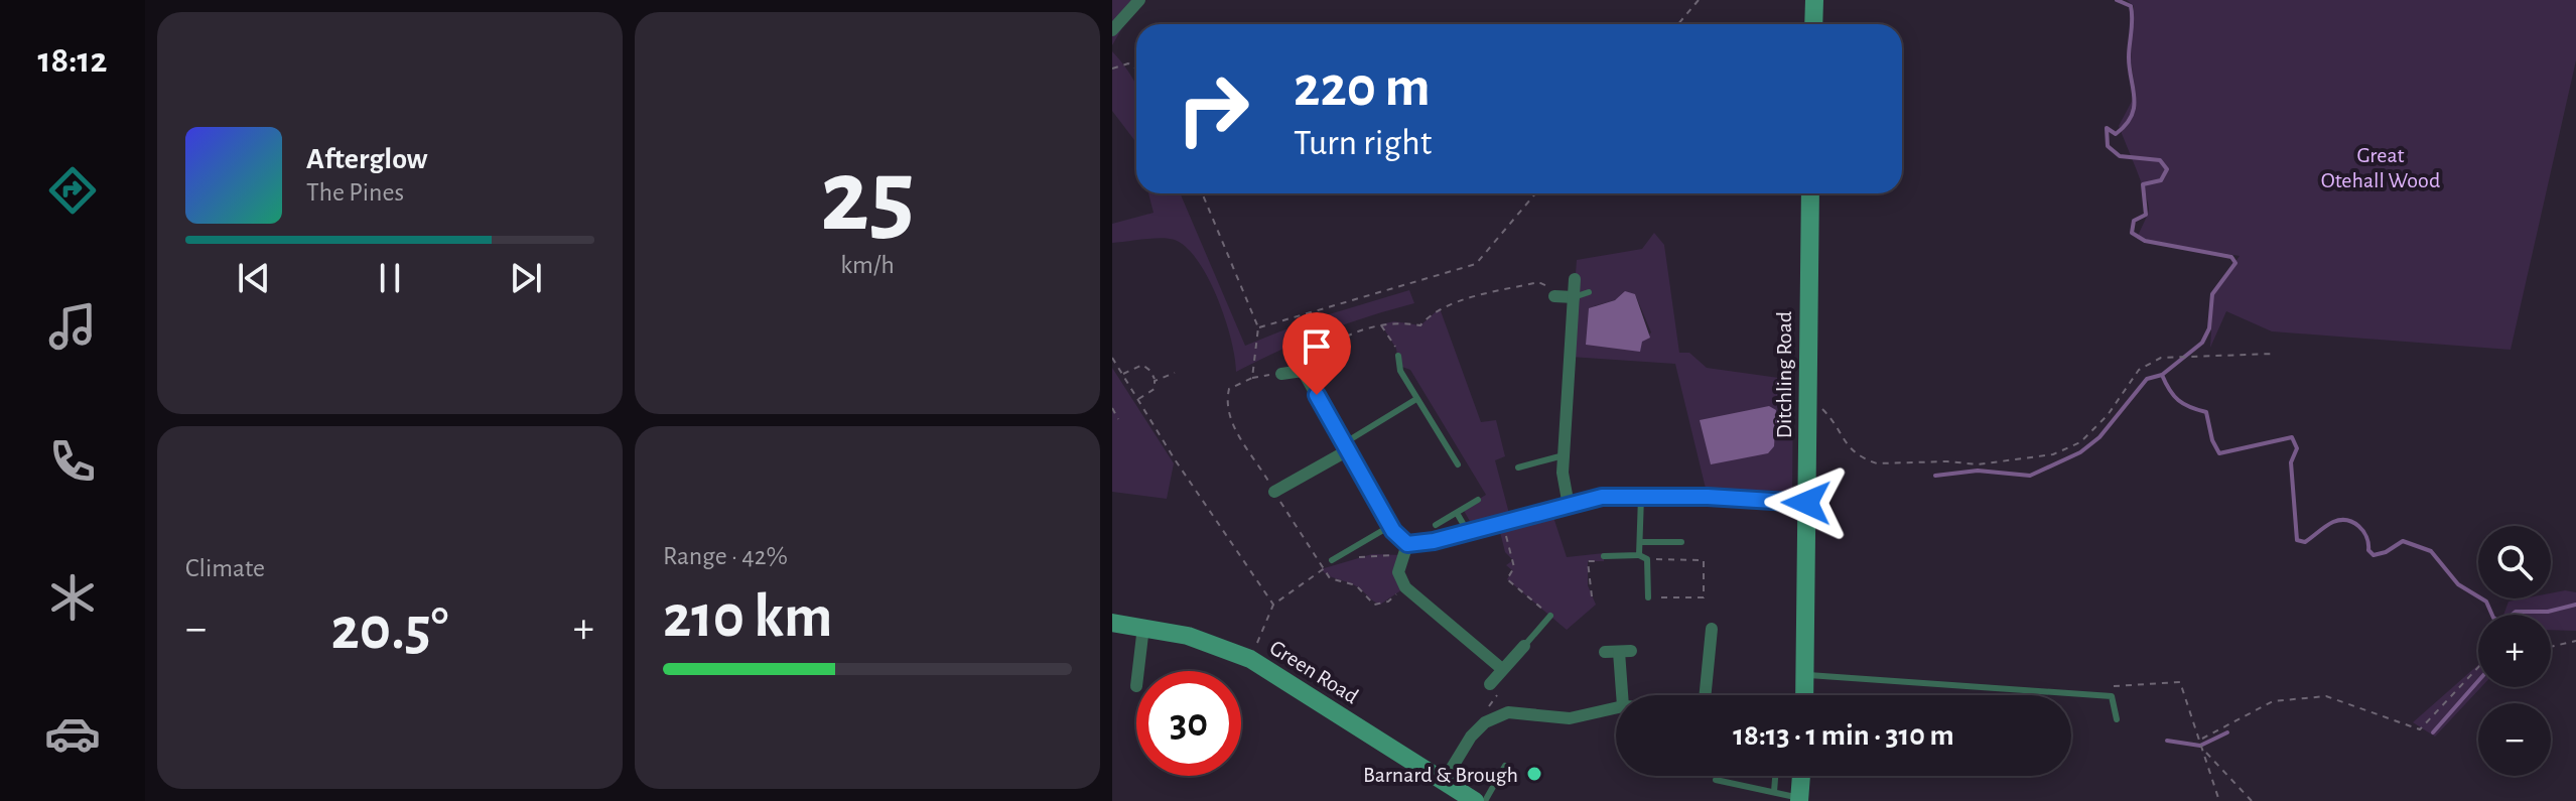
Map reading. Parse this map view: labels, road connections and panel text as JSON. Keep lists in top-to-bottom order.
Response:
{
  "streets": {
    "main road": ["Ditchling Road", "Green Road"]
  },
  "parks": ["Great Otehall Wood"],
  "places": ["Barnard & Brough"],
  "page": {
    "tabs": "18:12",
    "tile": [
      ["25", "km/h"],
      "Climate",
      ["Range · 42%", "210 km"]
    ],
    "turn": ["220 m", "Turn right"],
    "song": ["Afterglow", "The Pines"],
    "map_buttons": ["+", "−"],
    "heat": ["−", "20.5°", "+"],
    "limit": "30",
    "trip": "18:13 · 1 min · 310 m"
  }
}
